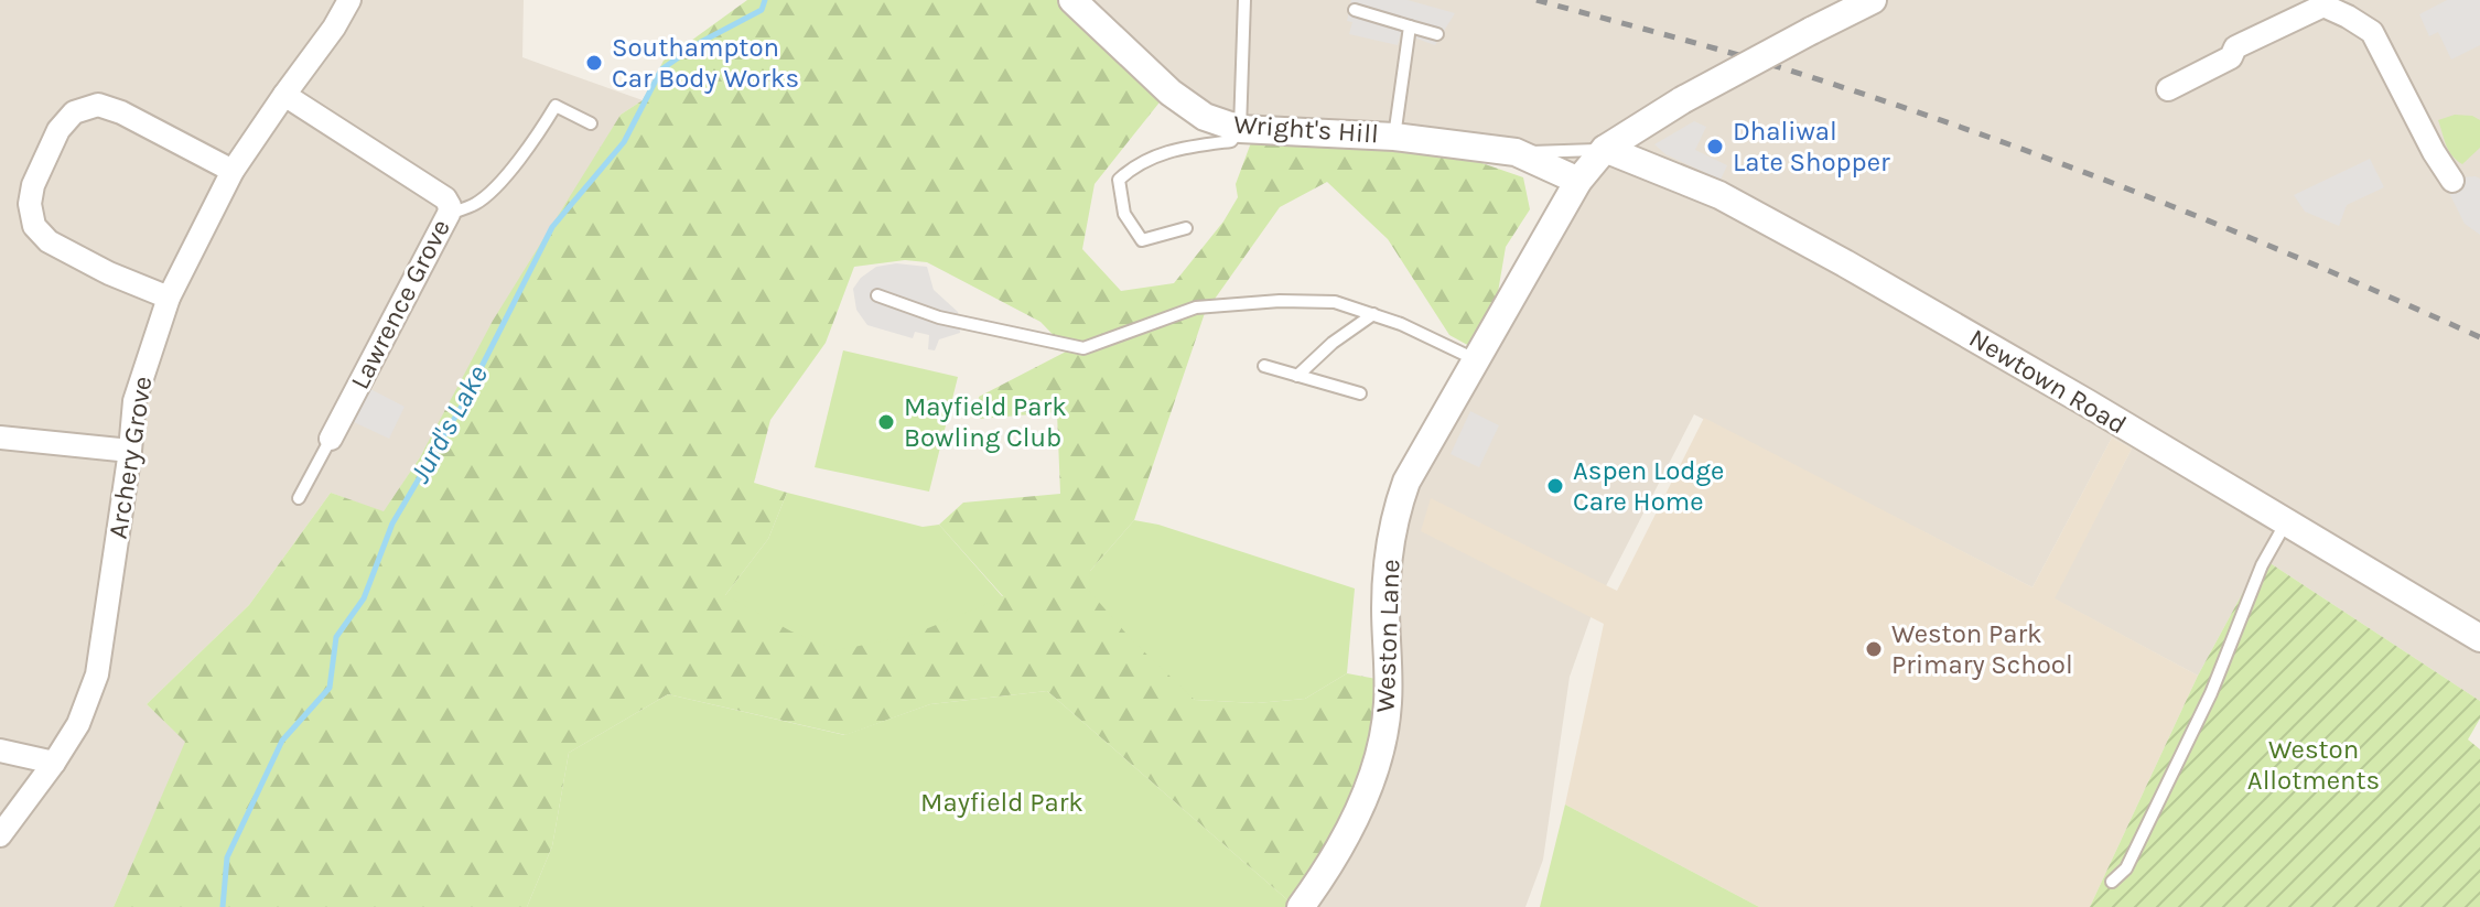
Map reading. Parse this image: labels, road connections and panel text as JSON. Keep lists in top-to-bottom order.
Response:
{
  "streets": {
    "street": [
      "Wright's Hill",
      "Lawrence Grove",
      "Newtown Road",
      "Archery Grove",
      "Weston Lane"
    ]
  },
  "crossings": [
    ["Wright's Hill", "Weston Lane"],
    ["Lawrence Grove", "Archery Grove"],
    ["Newtown Road", "Weston Lane"]
  ],
  "water": ["Jurd's Lake"],
  "parks": ["Weston Allotments", "Mayfield Park"],
  "places": [
    "Southampton Car Body Works",
    "Dhaliwal Late Shopper",
    "Mayfield Park Bowling Club",
    "Aspen Lodge Care Home",
    "Weston Park Primary School"
  ]
}
